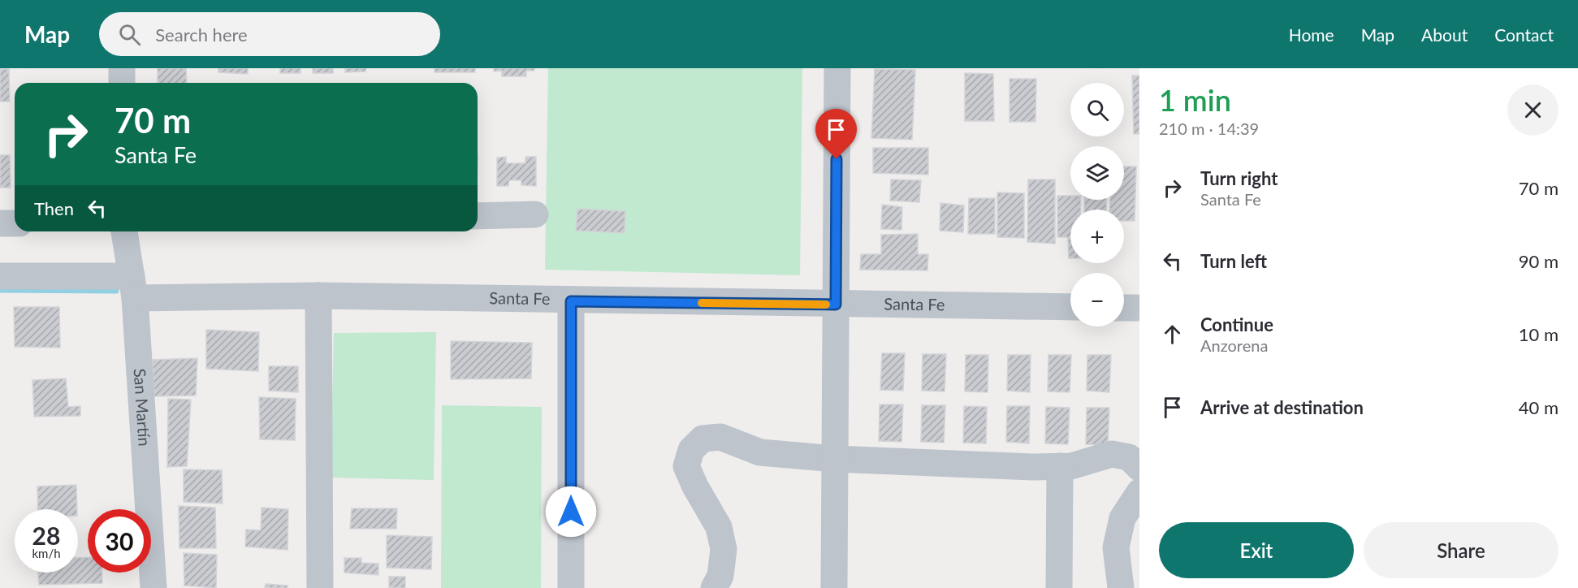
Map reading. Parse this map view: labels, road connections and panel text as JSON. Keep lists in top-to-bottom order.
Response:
{
  "streets": {
    "street": ["Santa Fe", "San Martín"]
  },
  "crossings": [
    ["Santa Fe", "San Martín"]
  ],
  "page": {
    "header": "Map",
    "search": "Search here",
    "nav": [
      "Home",
      "Map",
      "About",
      "Contact"
    ],
    "heading": ["1 min", "210 m · 14:39"],
    "map_buttons": ["+", "−"],
    "turn": ["70 m", "Santa Fe"],
    "list": [
      {
        "name": "Turn right",
        "note": "Santa Fe",
        "value": "70 m"
      },
      {
        "name": "Turn left",
        "value": "90 m"
      },
      {
        "name": "Continue",
        "note": "Anzorena",
        "value": "10 m"
      },
      {
        "name": "Arrive at destination",
        "value": "40 m"
      }
    ],
    "then": "Then",
    "speed": "28 km/h",
    "limit": "30",
    "buttons": ["Exit", "Share"]
  }
}
